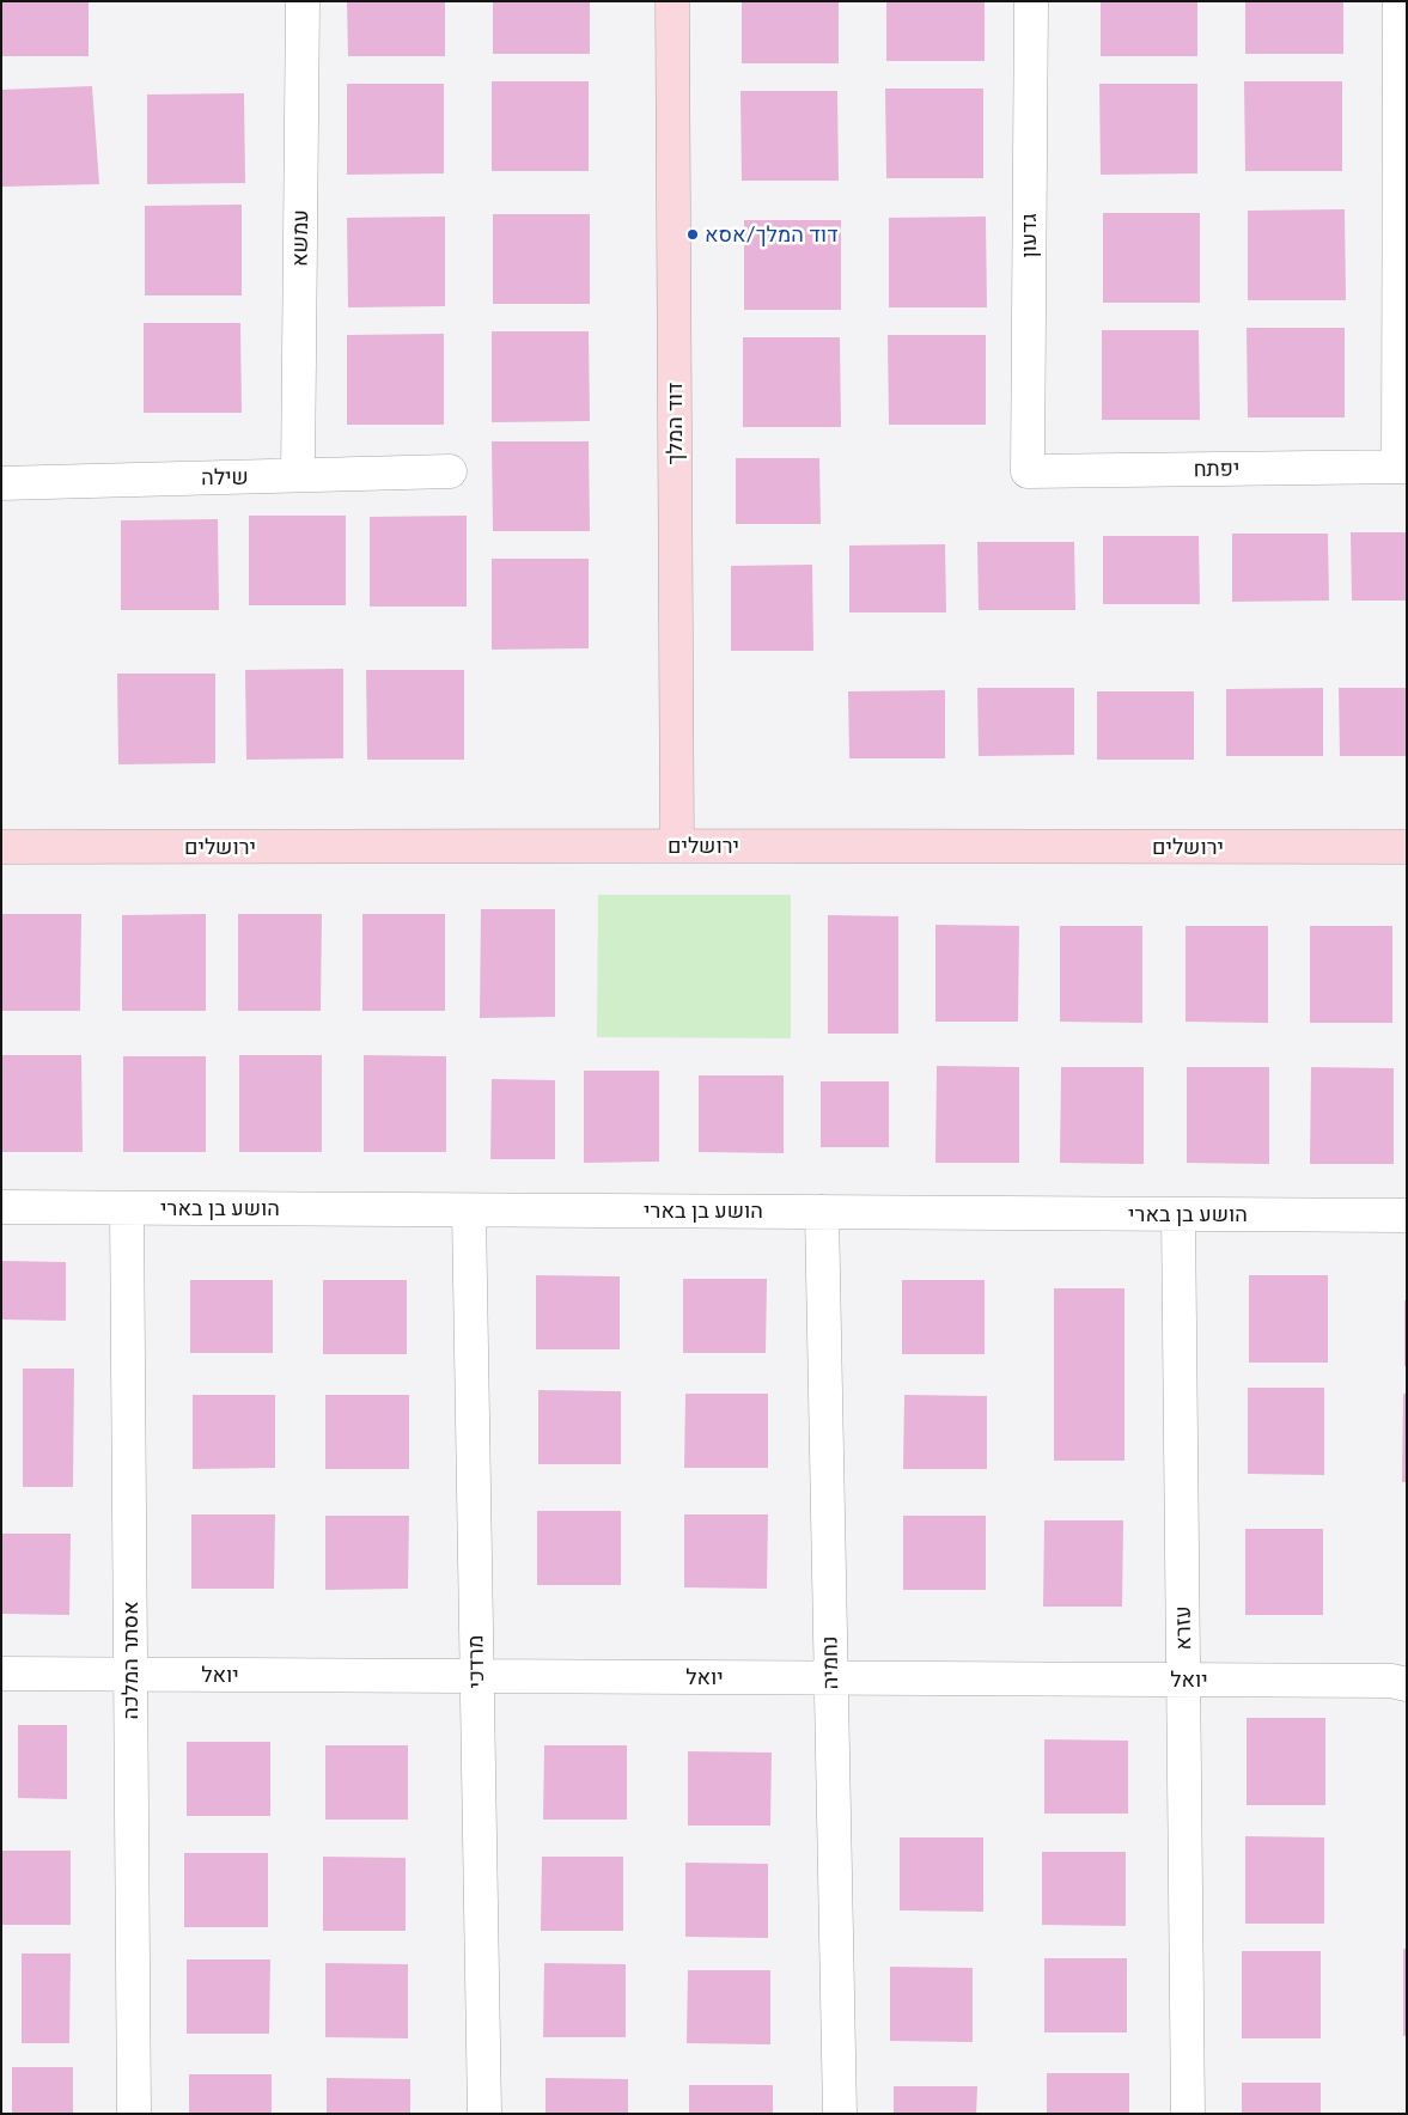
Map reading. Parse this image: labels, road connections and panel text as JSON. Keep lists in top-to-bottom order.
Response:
{
  "streets": {
    "street": [
      "גדעון",
      "עמשא",
      "דוד המלך",
      "יפתח",
      "שילה",
      "ירושלים",
      "הושע בן בארי",
      "עזרא",
      "אסתר המלכה",
      "מרדכי",
      "נחמיה",
      "יואל"
    ]
  },
  "crossings": [
    ["גדעון", "יפתח"],
    ["עמשא", "שילה"],
    ["דוד המלך", "ירושלים"],
    ["הושע בן בארי", "עזרא"],
    ["הושע בן בארי", "אסתר המלכה"],
    ["הושע בן בארי", "מרדכי"],
    ["הושע בן בארי", "נחמיה"],
    ["עזרא", "יואל"],
    ["אסתר המלכה", "יואל"],
    ["מרדכי", "יואל"],
    ["נחמיה", "יואל"]
  ],
  "places": ["דוד המלך/אסא"]
}
